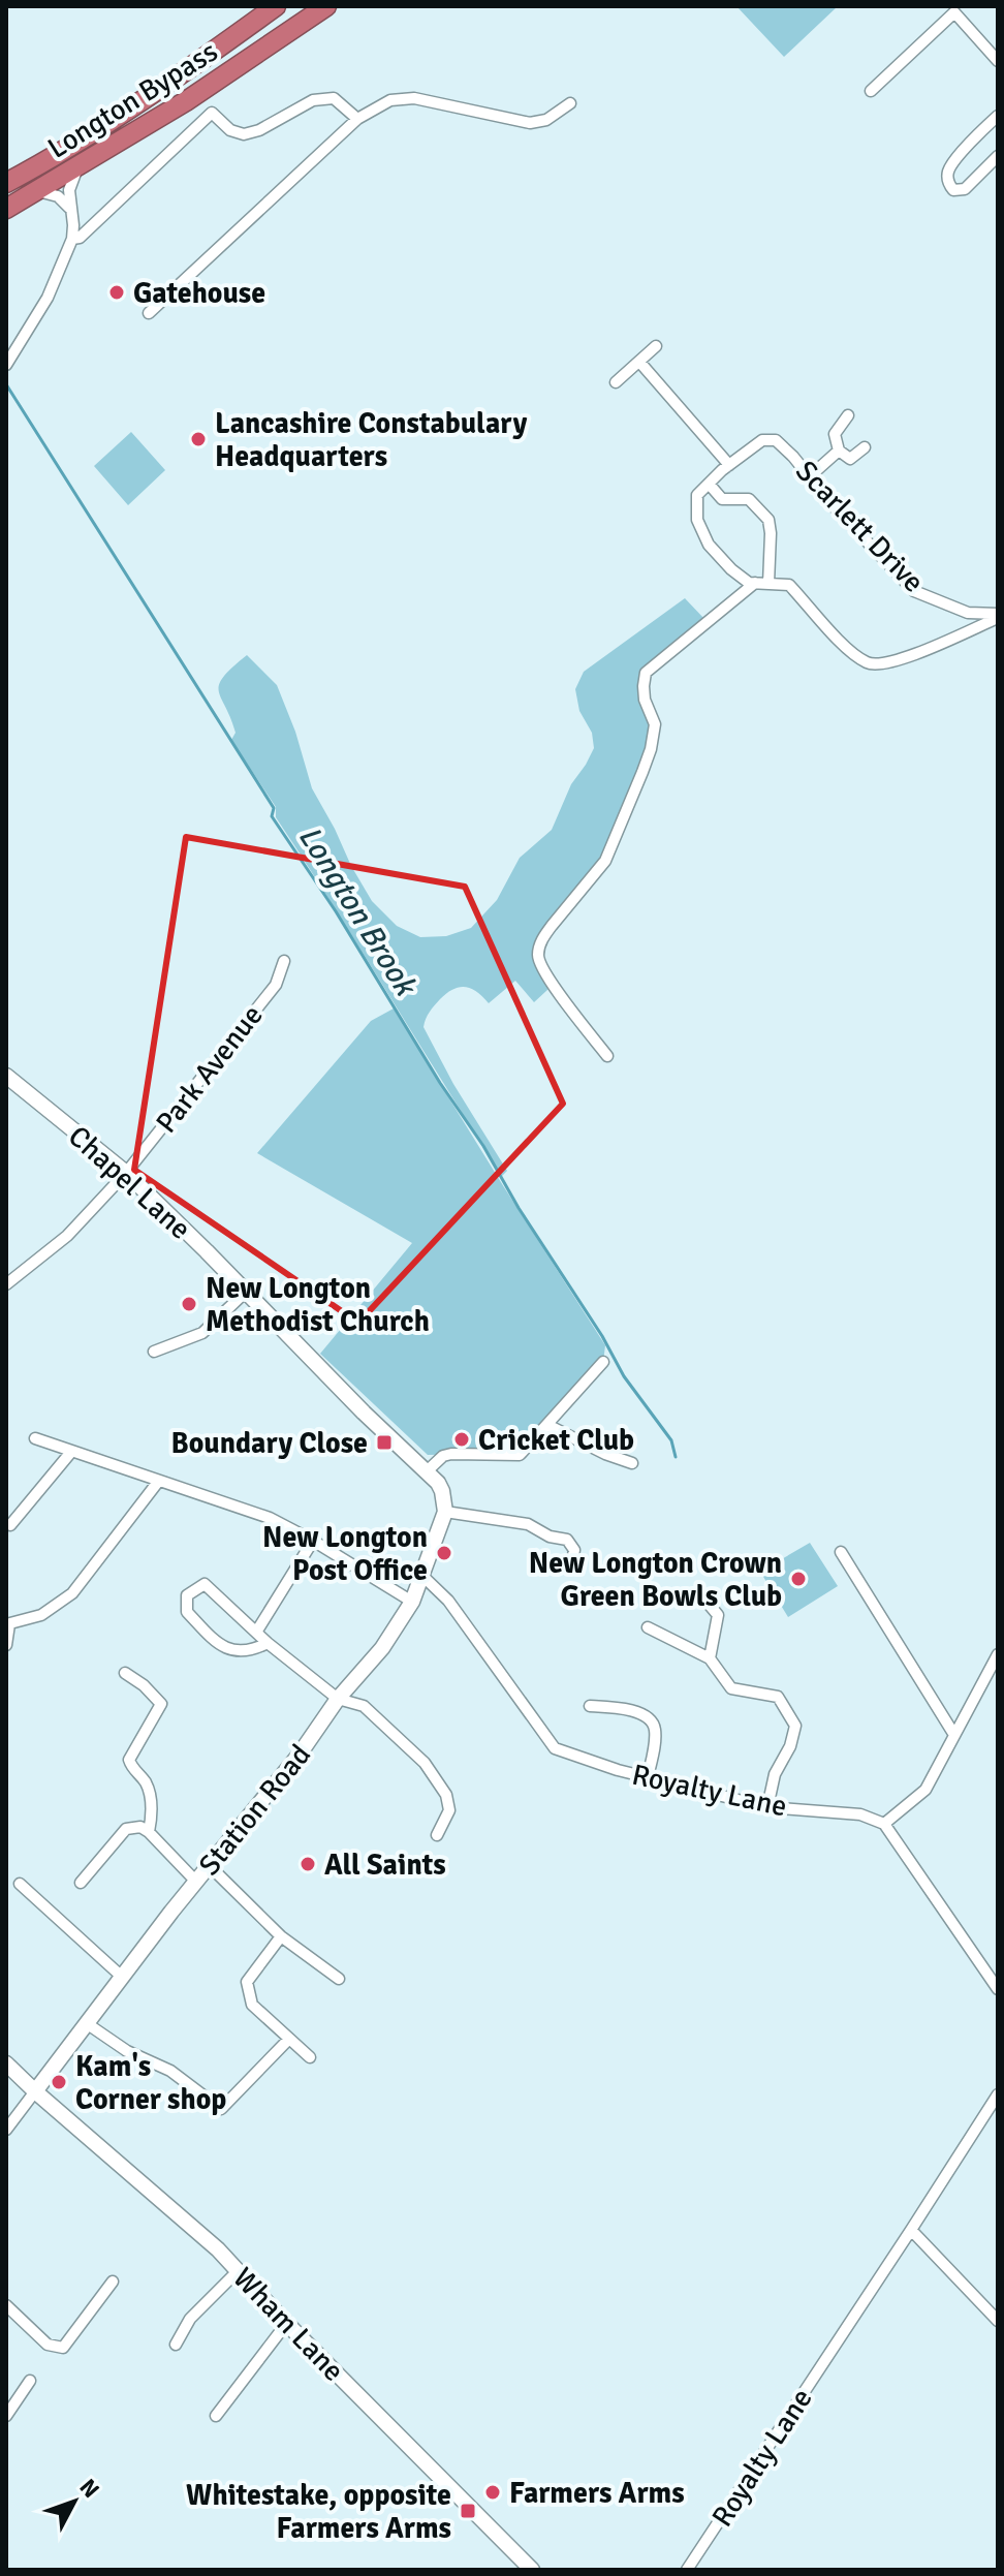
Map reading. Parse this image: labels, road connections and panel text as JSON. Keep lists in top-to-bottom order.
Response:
{
  "streets": {
    "highway": ["Longton Bypass"],
    "street": [
      "Scarlett Drive",
      "Park Avenue",
      "Chapel Lane",
      "Royalty Lane",
      "Station Road",
      "Wham Lane"
    ]
  },
  "crossings": [
    ["Park Avenue", "Chapel Lane"],
    ["Chapel Lane", "Station Road"],
    ["Royalty Lane", "Station Road"],
    ["Station Road", "Wham Lane"]
  ],
  "water": ["Longton Brook"],
  "places": {
    "other": [
      "Gatehouse",
      "Lancashire Constabulary Headquarters",
      "New Longton Methodist Church",
      "Cricket Club",
      "New Longton Post Office",
      "New Longton Crown Green Bowls Club",
      "All Saints",
      "Kam's Corner shop",
      "Farmers Arms"
    ],
    "transit": ["Boundary Close", "Whitestake, opposite Farmers Arms"]
  },
  "north": "top right"
}
